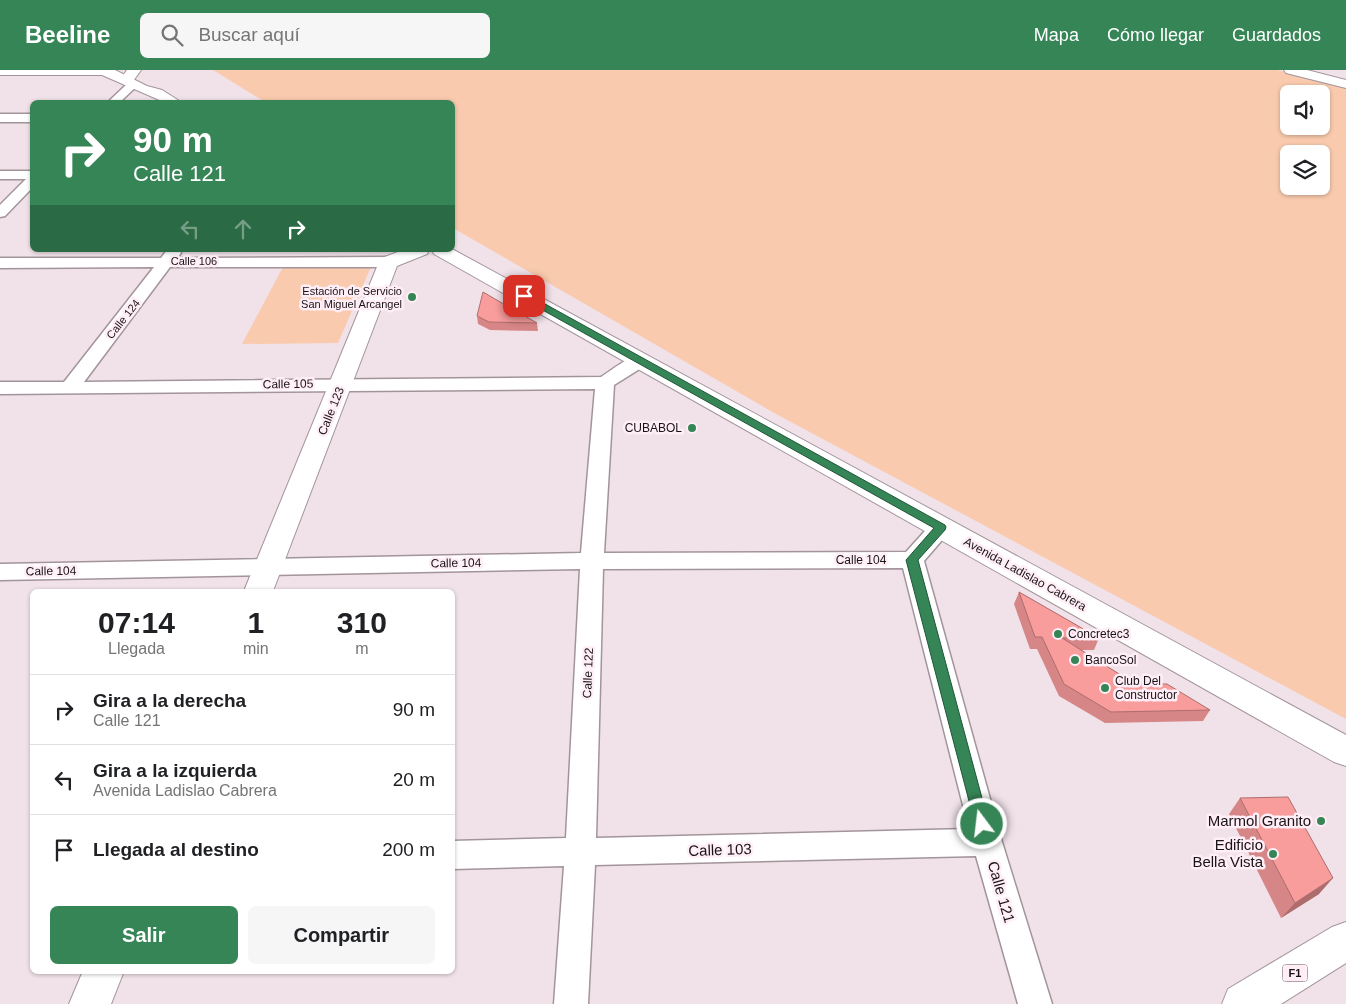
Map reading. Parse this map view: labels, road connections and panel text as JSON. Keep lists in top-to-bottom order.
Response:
{
  "streets": {
    "main road": ["Calle 123", "Avenida Ladislao Cabrera", "F1"],
    "street": [
      "Calle 106",
      "Calle 124",
      "Calle 105",
      "Calle 104",
      "Calle 122",
      "Calle 103",
      "Calle 121"
    ]
  },
  "crossings": [
    ["Calle 106", "Calle 124"],
    ["Calle 106", "Calle 123"],
    ["Calle 124", "Calle 105"],
    ["Calle 105", "Calle 123"],
    ["Calle 105", "Calle 122"],
    ["Calle 123", "Calle 104"],
    ["Calle 104", "Calle 122"],
    ["Calle 104", "Calle 121"],
    ["Calle 122", "Calle 103"],
    ["Calle 103", "Calle 121"]
  ],
  "places": [
    "Estación de Servicio San Miguel Arcangel",
    "CUBABOL",
    "Concretec3",
    "BancoSol",
    "Club Del Constructor",
    "Marmol Granito",
    "Edificio Bella Vista"
  ],
  "page": {
    "header": "Beeline",
    "search": "Buscar aquí",
    "nav": ["Mapa", "Cómo llegar", "Guardados"],
    "turn": ["90 m", "Calle 121"],
    "eta": [
      "07:14",
      "Llegada",
      "1",
      "min",
      "310",
      "m"
    ],
    "list": [
      {
        "name": "Gira a la derecha",
        "note": "Calle 121",
        "value": "90 m"
      },
      {
        "name": "Gira a la izquierda",
        "note": "Avenida Ladislao Cabrera",
        "value": "20 m"
      },
      {
        "name": "Llegada al destino",
        "value": "200 m"
      }
    ],
    "buttons": ["Salir", "Compartir"]
  }
}
